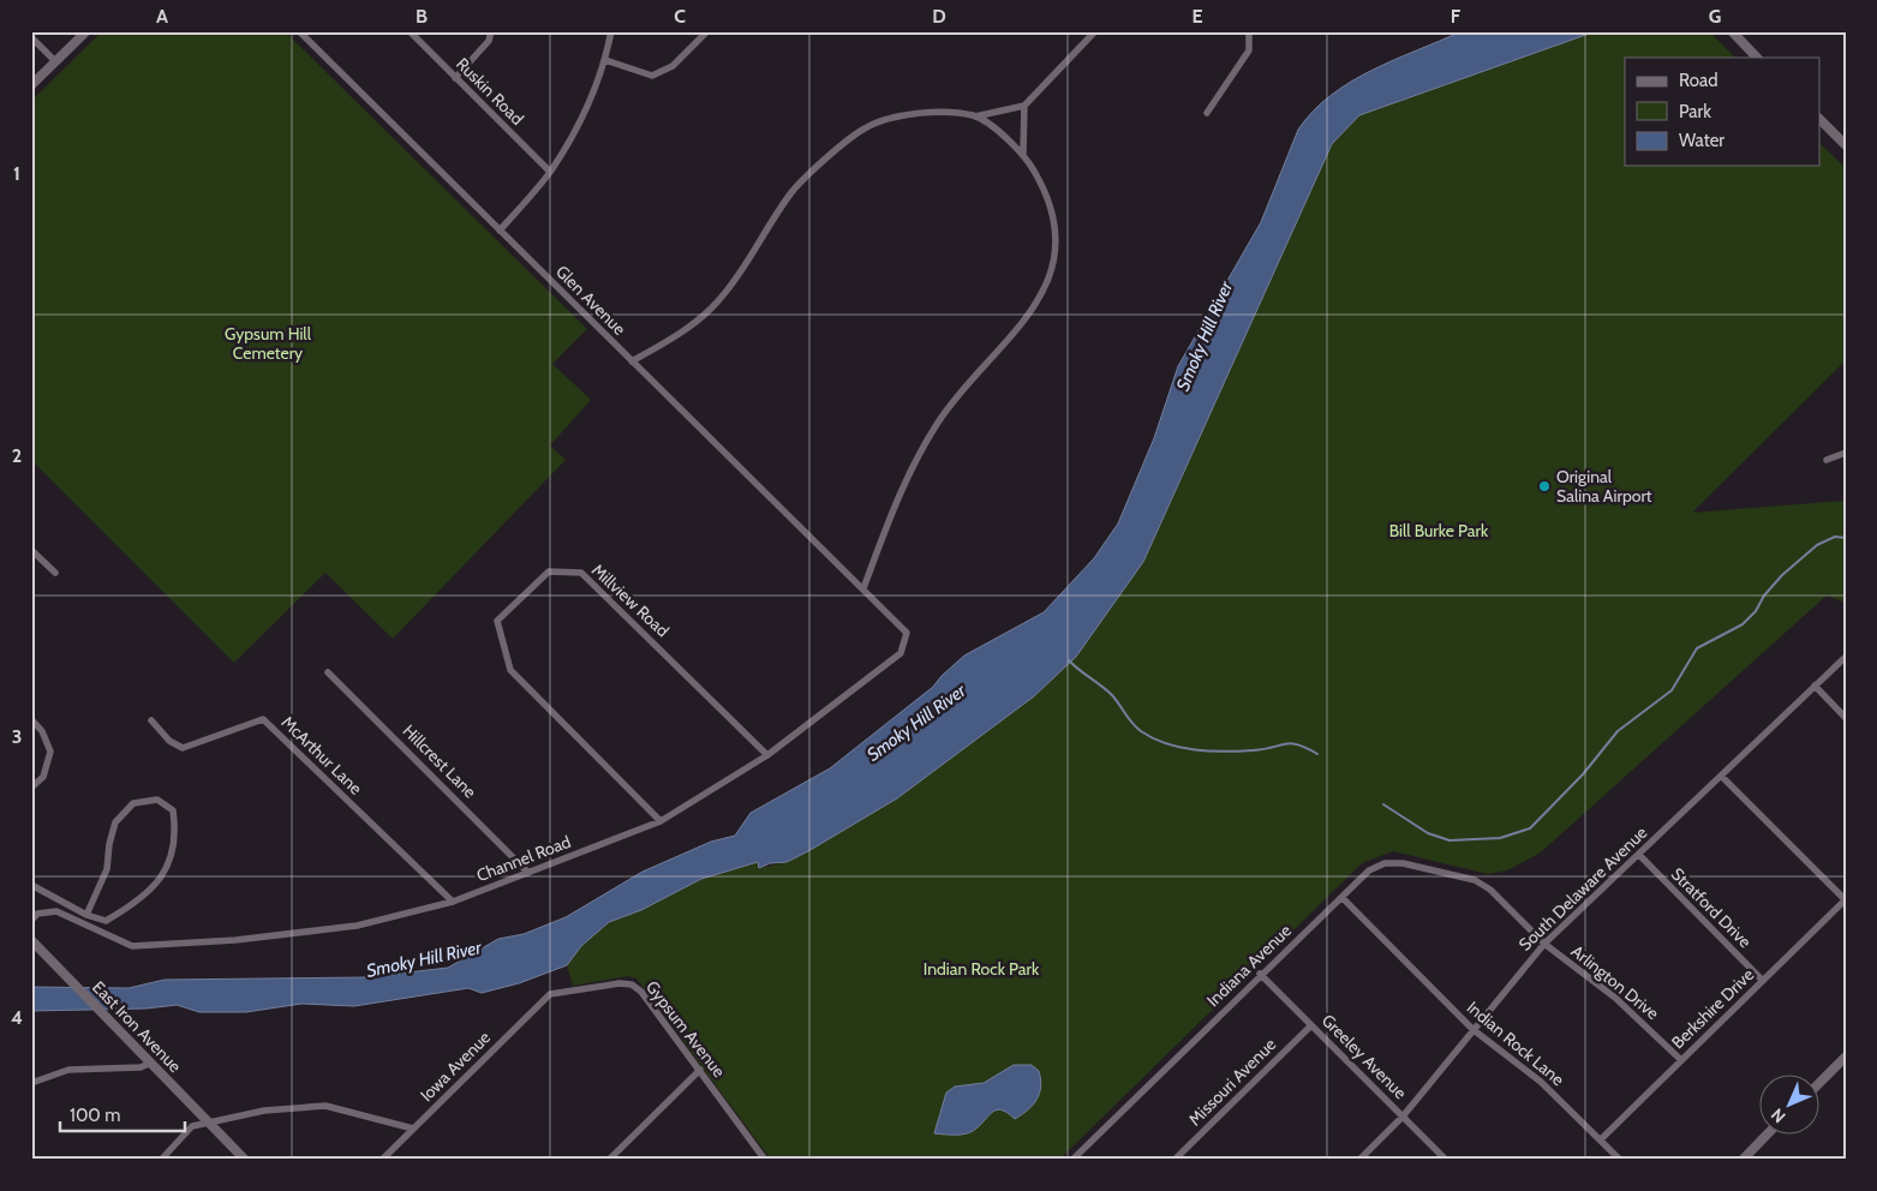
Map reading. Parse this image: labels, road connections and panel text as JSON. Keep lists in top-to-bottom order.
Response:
{
  "streets": {
    "street": [
      "Ruskin Road",
      "Glen Avenue",
      "Millview Road",
      "McArthur Lane",
      "Hillcrest Lane",
      "Channel Road",
      "South Delaware Avenue",
      "Stratford Drive",
      "Indiana Avenue",
      "Arlington Drive",
      "Berkshire Drive",
      "East Iron Avenue",
      "Gypsum Avenue",
      "Indian Rock Lane",
      "Greeley Avenue",
      "Iowa Avenue",
      "Missouri Avenue"
    ]
  },
  "crossings": [
    ["Glen Avenue", "Channel Road"],
    ["Millview Road", "Channel Road"],
    ["McArthur Lane", "Channel Road"],
    ["Hillcrest Lane", "Channel Road"],
    ["South Delaware Avenue", "Stratford Drive"],
    ["South Delaware Avenue", "Arlington Drive"],
    ["South Delaware Avenue", "Indian Rock Lane"],
    ["South Delaware Avenue", "Greeley Avenue"],
    ["Stratford Drive", "Berkshire Drive"],
    ["Indiana Avenue", "Arlington Drive"],
    ["Indiana Avenue", "Indian Rock Lane"],
    ["Indiana Avenue", "Greeley Avenue"],
    ["Arlington Drive", "Berkshire Drive"],
    ["Berkshire Drive", "Indian Rock Lane"],
    ["Gypsum Avenue", "Iowa Avenue"],
    ["Greeley Avenue", "Missouri Avenue"]
  ],
  "water": ["Smoky Hill River"],
  "parks": ["Gypsum Hill Cemetery", "Bill Burke Park", "Indian Rock Park"],
  "places": ["Original Salina Airport"],
  "legend": ["Road", "Park", "Water"],
  "scale_bar": "100 m",
  "north": "bottom left",
  "grid": {
    "columns": [
      "A",
      "B",
      "C",
      "D",
      "E",
      "F",
      "G"
    ],
    "rows": [
      "1",
      "2",
      "3",
      "4"
    ]
  }
}
